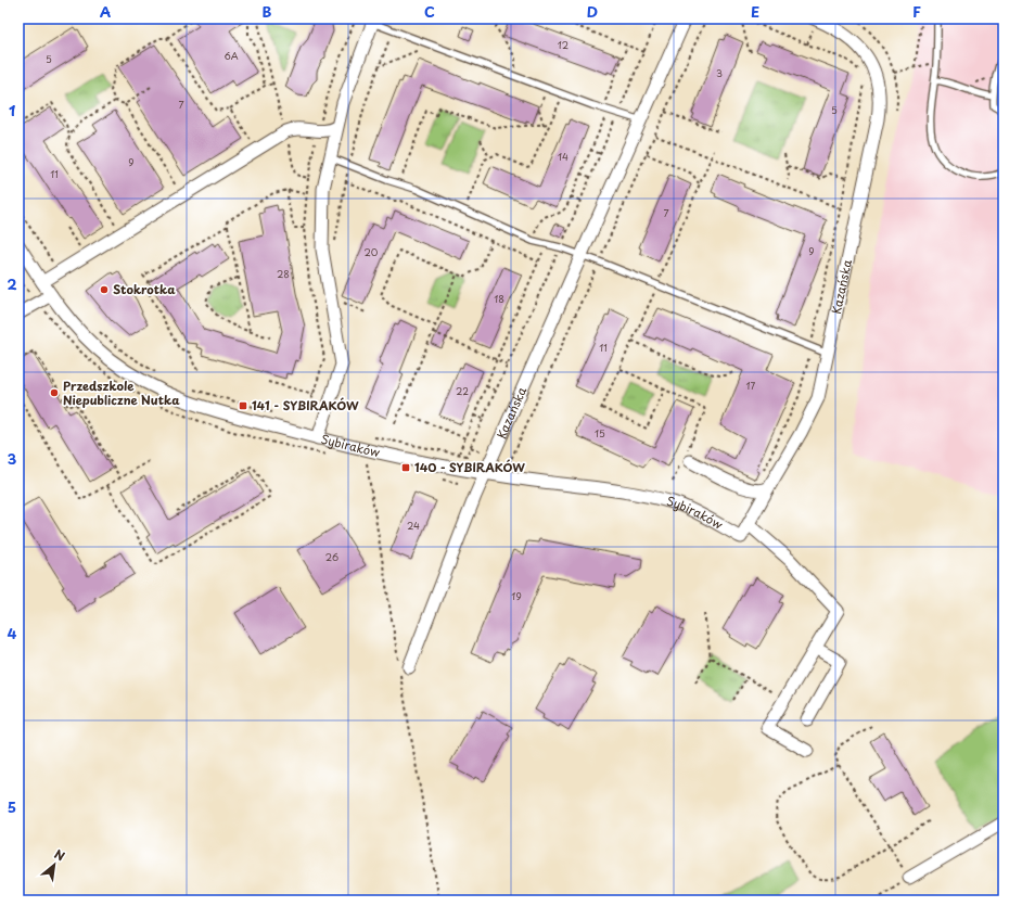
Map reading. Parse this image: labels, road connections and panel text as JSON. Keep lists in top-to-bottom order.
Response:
{
  "streets": {
    "street": ["Kazańska", "Sybiraków"]
  },
  "crossings": [
    ["Kazańska", "Sybiraków"]
  ],
  "places": {
    "other": ["Stokrotka", "Przedszkole Niepubliczne Nutka"],
    "transit": ["141 - SYBIRAKÓW", "140 - SYBIRAKÓW"]
  },
  "house_numbers": [
    "12",
    "6A",
    "5",
    "3",
    "7",
    "5",
    "14",
    "9",
    "11",
    "7",
    "9",
    "20",
    "28",
    "18",
    "11",
    "17",
    "22",
    "15",
    "24",
    "26",
    "19"
  ],
  "north": "top right",
  "grid": {
    "columns": [
      "A",
      "B",
      "C",
      "D",
      "E",
      "F"
    ],
    "rows": [
      "1",
      "2",
      "3",
      "4",
      "5"
    ]
  }
}
